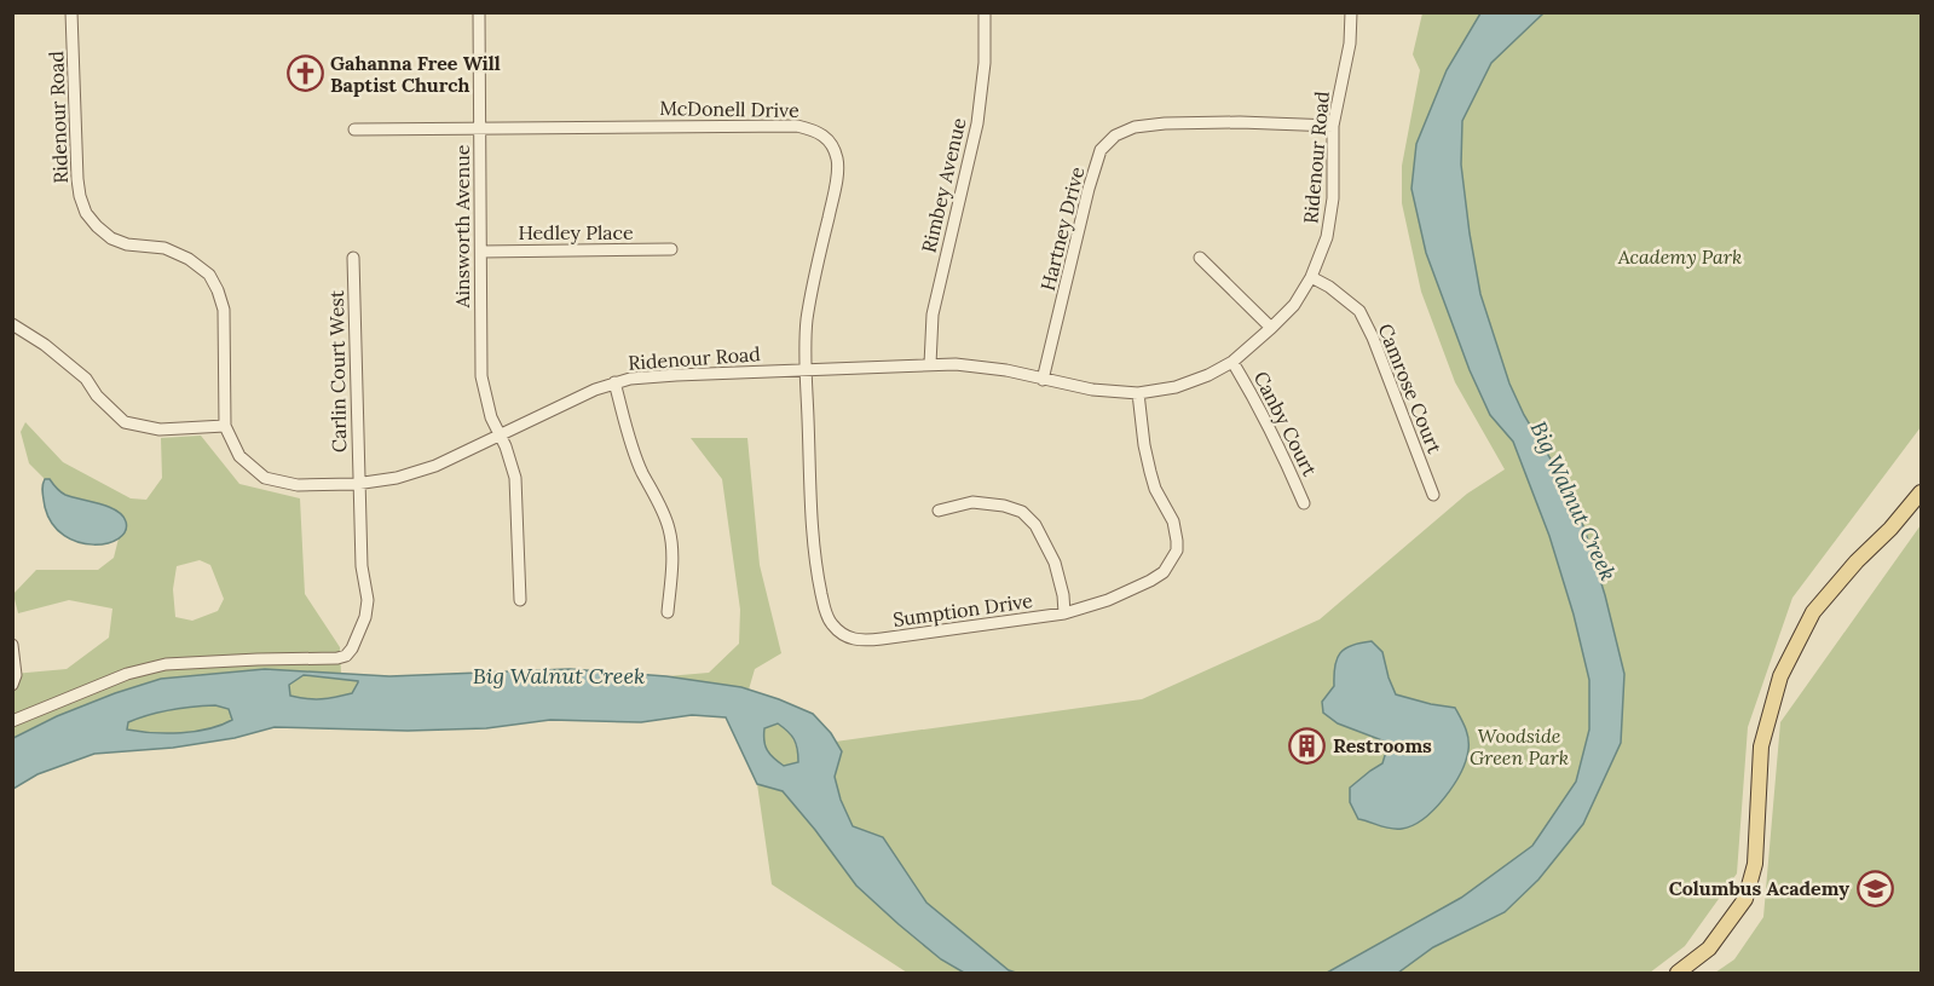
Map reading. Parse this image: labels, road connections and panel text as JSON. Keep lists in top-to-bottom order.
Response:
{
  "streets": {
    "street": [
      "McDonell Drive",
      "Ridenour Road",
      "Rimbey Avenue",
      "Ainsworth Avenue",
      "Hartney Drive",
      "Hedley Place",
      "Carlin Court West",
      "Camrose Court",
      "Canby Court",
      "Sumption Drive"
    ]
  },
  "crossings": [
    ["McDonell Drive", "Ridenour Road"],
    ["McDonell Drive", "Ainsworth Avenue"],
    ["McDonell Drive", "Sumption Drive"],
    ["Ridenour Road", "Rimbey Avenue"],
    ["Ridenour Road", "Ainsworth Avenue"],
    ["Ridenour Road", "Hartney Drive"],
    ["Ridenour Road", "Carlin Court West"],
    ["Ridenour Road", "Camrose Court"],
    ["Ridenour Road", "Canby Court"],
    ["Ridenour Road", "Sumption Drive"],
    ["Ainsworth Avenue", "Hedley Place"]
  ],
  "water": ["Big Walnut Creek"],
  "parks": ["Academy Park", "Woodside Green Park"],
  "places": {
    "church": ["Gahanna Free Will Baptist Church"],
    "building": ["Restrooms"],
    "school or university": ["Columbus Academy"]
  }
}
